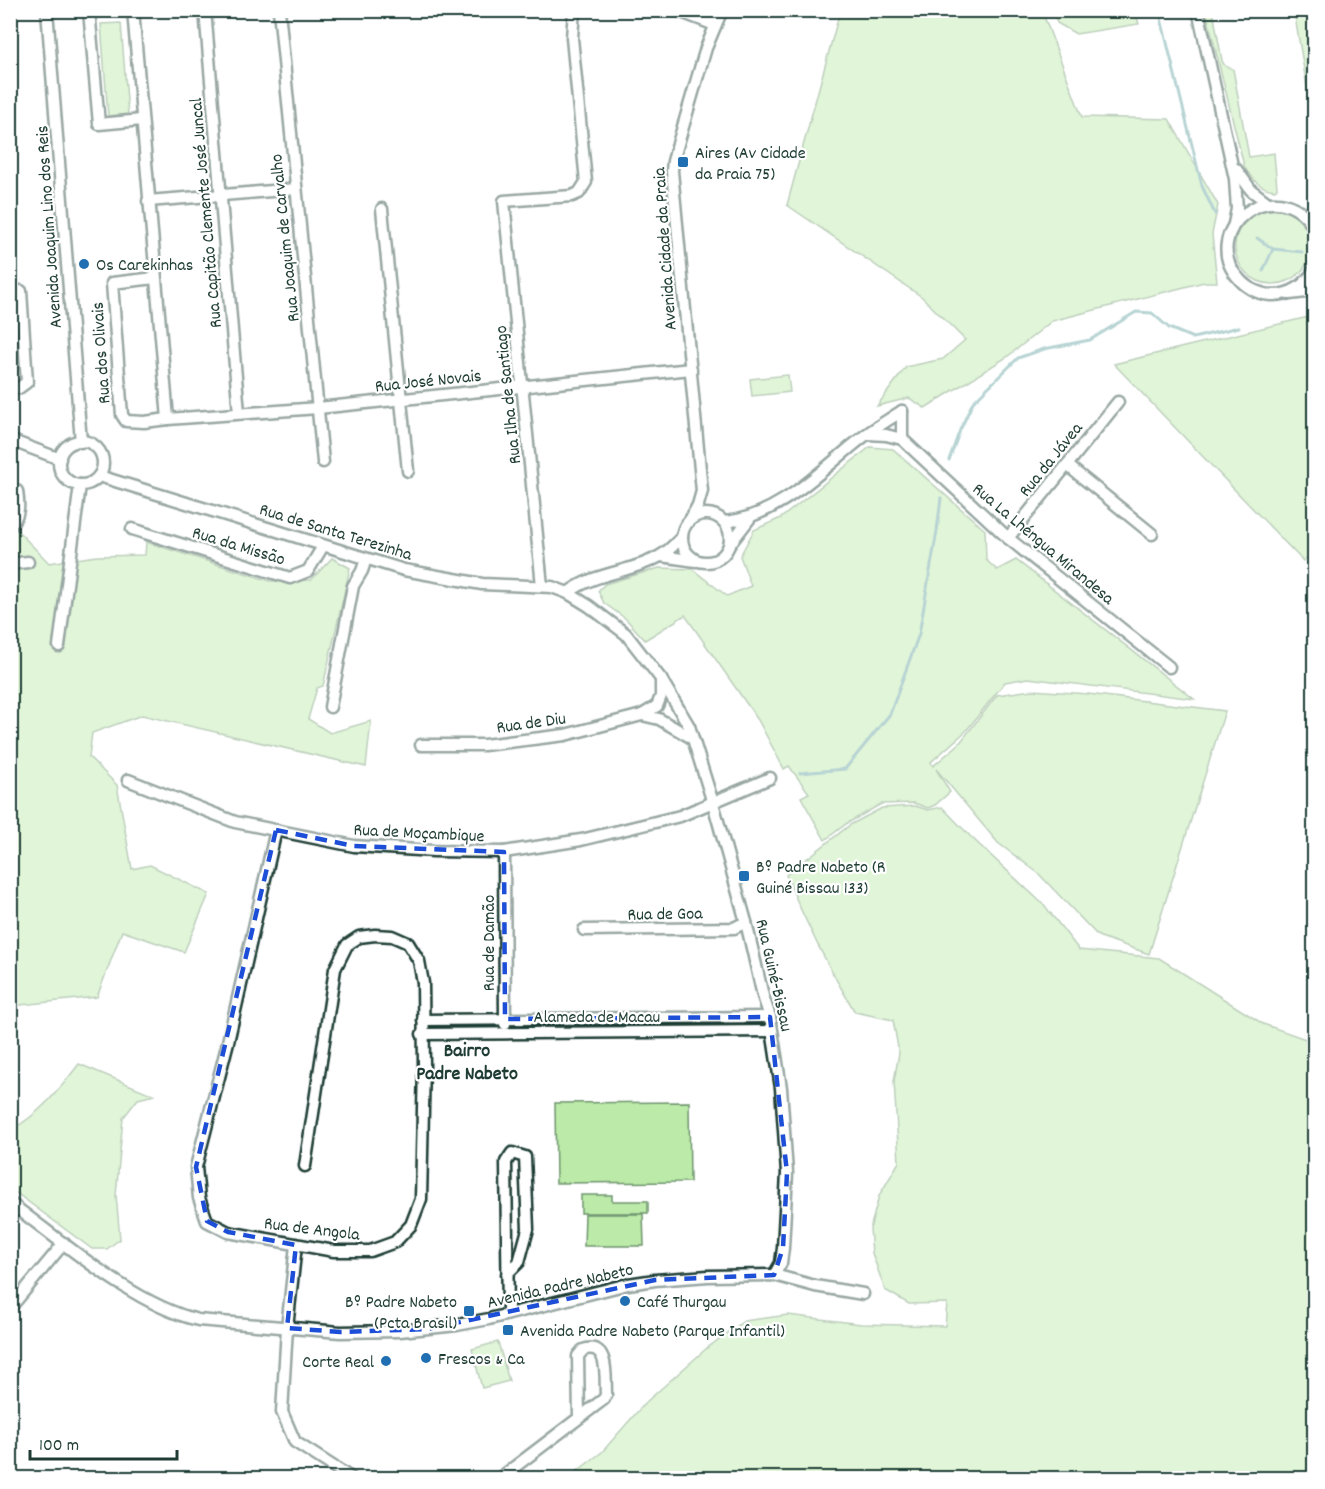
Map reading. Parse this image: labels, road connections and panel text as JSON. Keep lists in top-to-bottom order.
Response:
{
  "streets": {
    "street": [
      "Rua Capitão Clemente José Juncal",
      "Avenida Joaquim Lino dos Reis",
      "Rua Joaquim de Carvalho",
      "Avenida Cidade da Praia",
      "Rua dos Olivais",
      "Rua José Novais",
      "Rua Ilha de Santiago",
      "Rua da Jávea",
      "Rua de Santa Terezinha",
      "Rua La Lhéngua Mirandesa",
      "Rua da Missão",
      "Rua de Diu",
      "Rua de Moçambique",
      "Rua de Goa",
      "Rua de Damão",
      "Rua Guiné-Bissau",
      "Alameda de Macau",
      "Rua de Angola",
      "Avenida Padre Nabeto"
    ]
  },
  "crossings": [
    ["Rua Capitão Clemente José Juncal", "Rua José Novais"],
    ["Avenida Joaquim Lino dos Reis", "Rua de Santa Terezinha"],
    ["Rua Joaquim de Carvalho", "Rua José Novais"],
    ["Avenida Cidade da Praia", "Rua José Novais"],
    ["Rua dos Olivais", "Rua José Novais"],
    ["Rua José Novais", "Rua Ilha de Santiago"],
    ["Rua Ilha de Santiago", "Rua de Santa Terezinha"],
    ["Rua da Jávea", "Rua La Lhéngua Mirandesa"],
    ["Rua de Santa Terezinha", "Rua da Missão"],
    ["Rua de Santa Terezinha", "Rua Guiné-Bissau"],
    ["Rua de Moçambique", "Rua de Damão"],
    ["Rua de Moçambique", "Rua Guiné-Bissau"],
    ["Rua de Moçambique", "Rua de Angola"],
    ["Rua de Goa", "Rua Guiné-Bissau"],
    ["Rua de Damão", "Alameda de Macau"],
    ["Rua Guiné-Bissau", "Alameda de Macau"],
    ["Rua Guiné-Bissau", "Avenida Padre Nabeto"],
    ["Alameda de Macau", "Rua de Angola"]
  ],
  "districts": ["Bairro Padre Nabeto"],
  "places": {
    "transit": [
      "Aires (Av Cidade da Praia 75)",
      "Bº Padre Nabeto (R Guiné Bissau 133)",
      "Bº Padre Nabeto (Pcta Brasil)",
      "Avenida Padre Nabeto (Parque Infantil)"
    ],
    "other": [
      "Os Carekinhas",
      "Café Thurgau",
      "Frescos & Ca",
      "Corte Real"
    ]
  },
  "scale_bar": "100 m"
}
